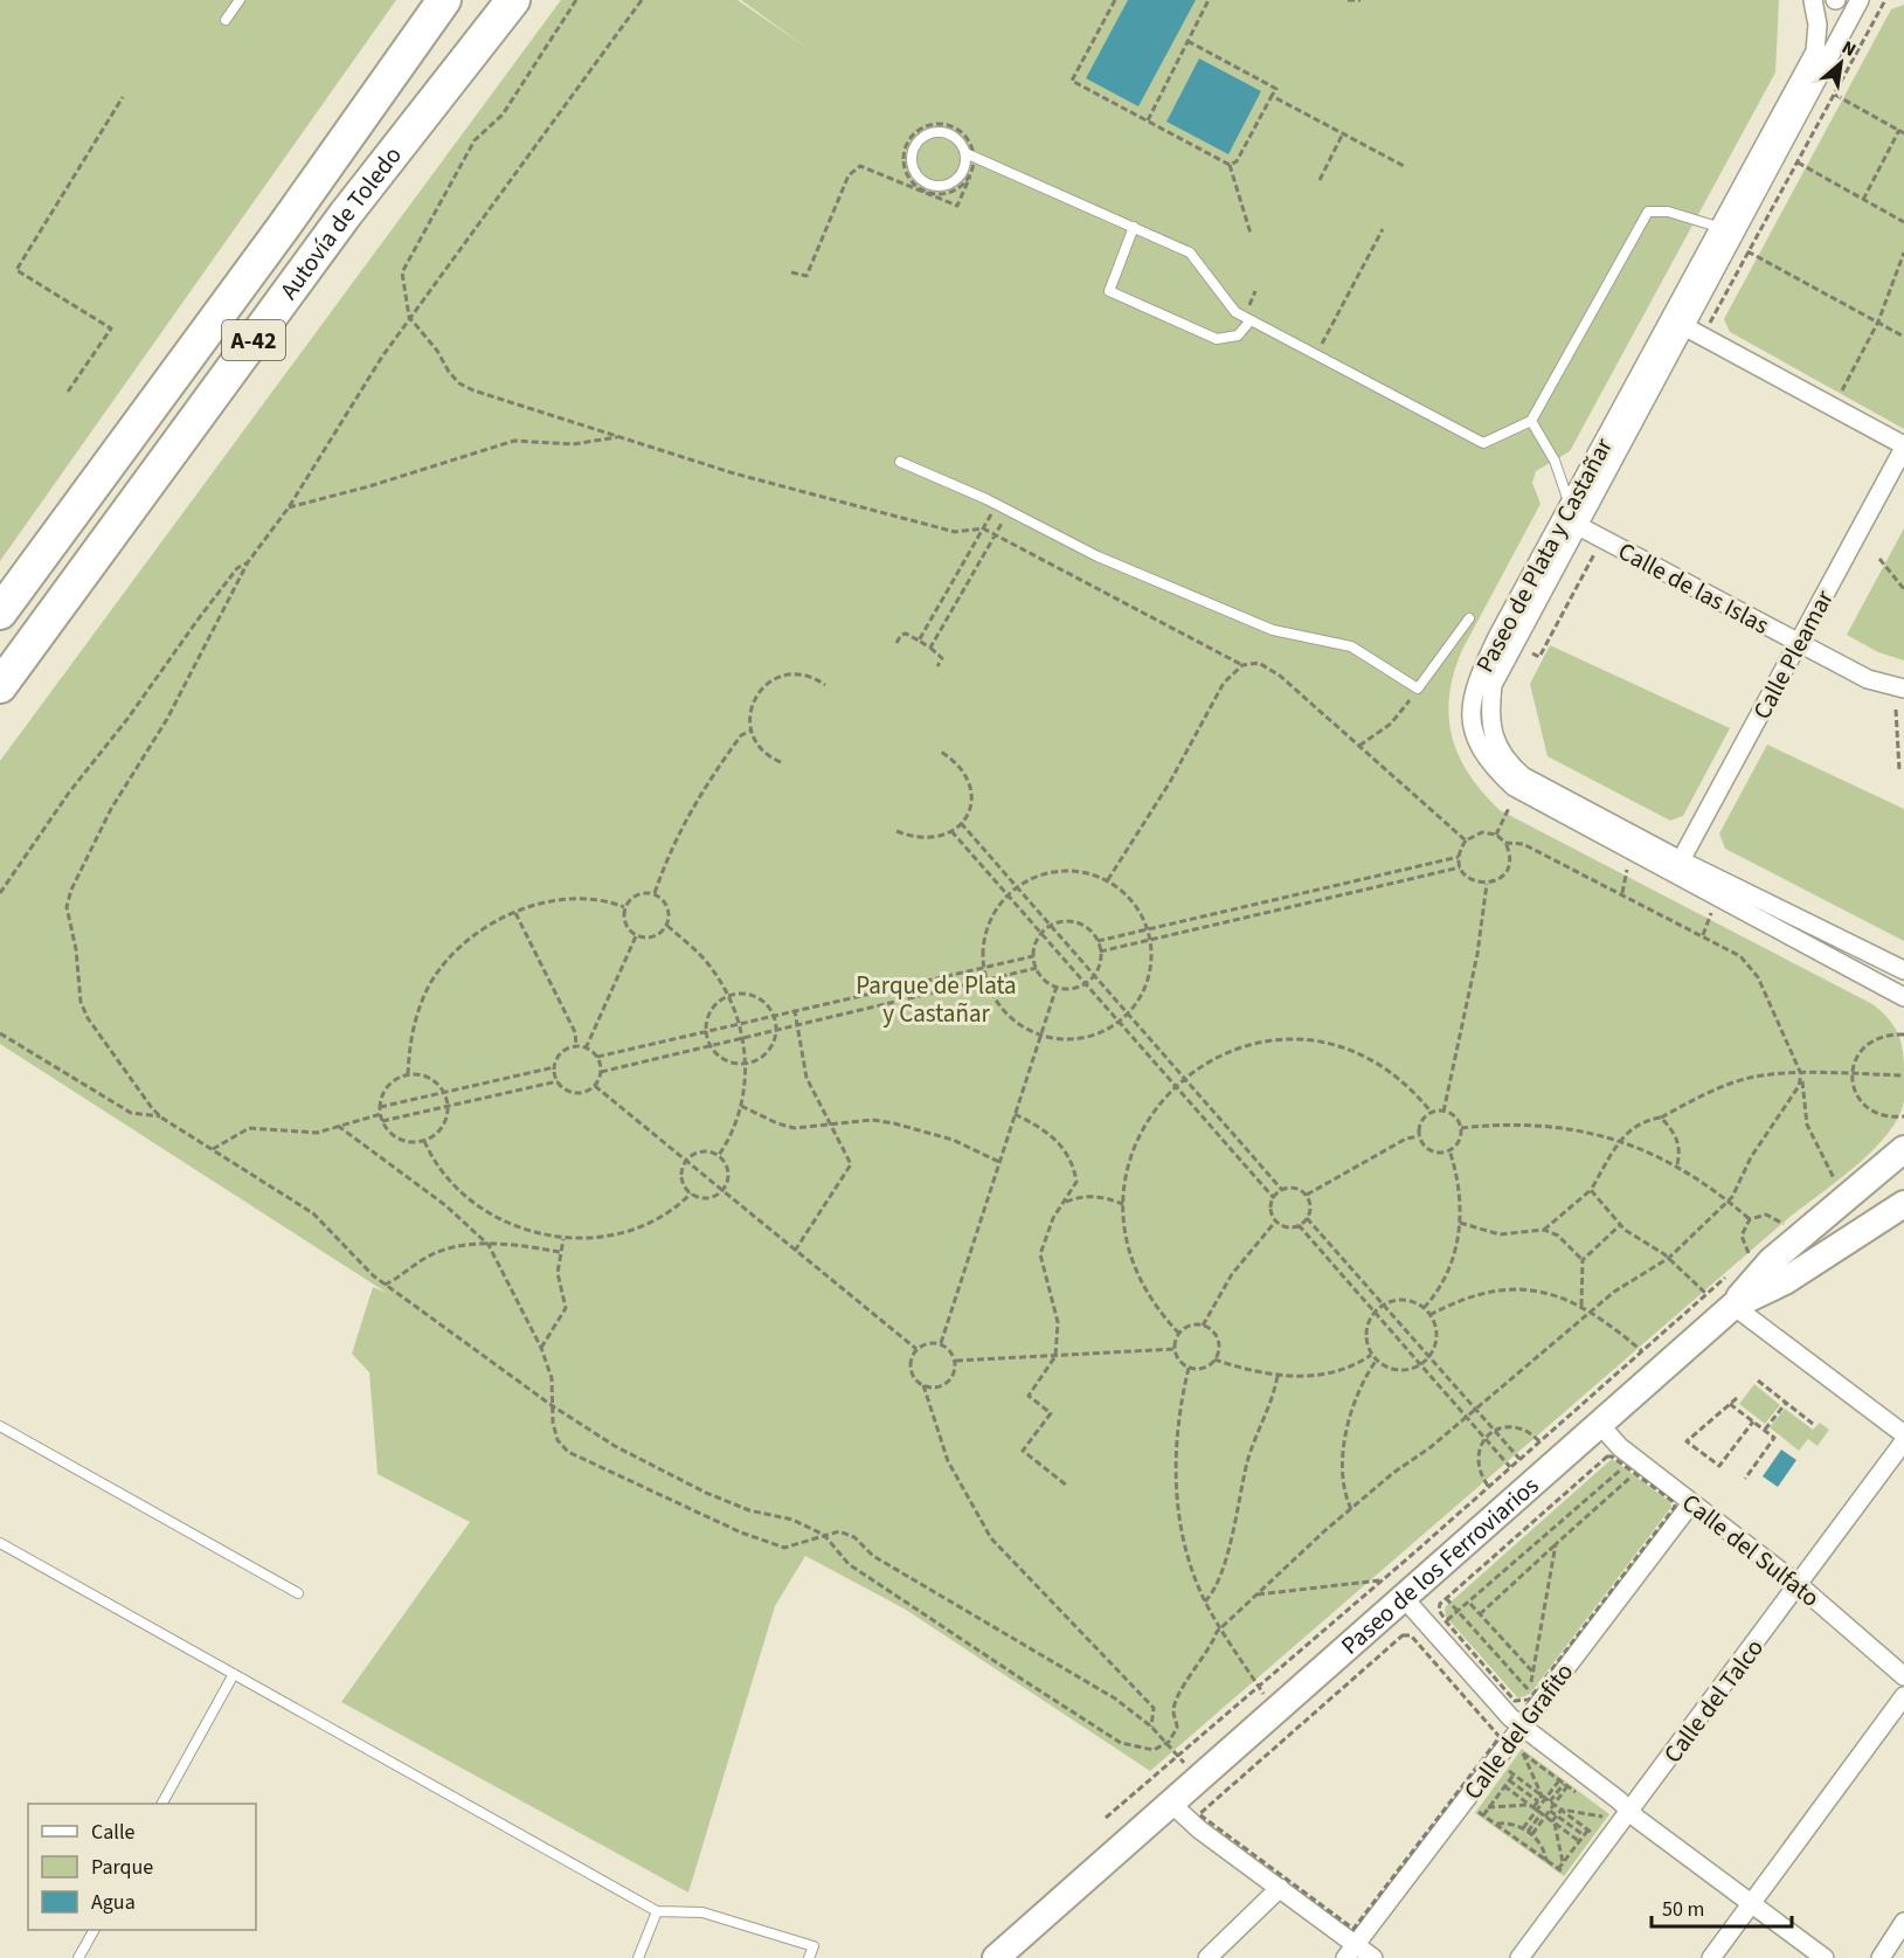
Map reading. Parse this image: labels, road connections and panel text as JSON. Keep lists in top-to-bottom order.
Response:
{
  "streets": {
    "highway": ["Autovía de Toledo", "A-42"],
    "main road": ["Paseo de los Ferroviarios"],
    "street": [
      "Paseo de Plata y Castañar",
      "Calle de las Islas",
      "Calle Pleamar",
      "Calle del Sulfato",
      "Calle del Talco",
      "Calle del Grafito"
    ]
  },
  "crossings": [
    ["Paseo de Plata y Castañar", "Calle de las Islas"],
    ["Paseo de Plata y Castañar", "Calle Pleamar"],
    ["Calle de las Islas", "Calle Pleamar"],
    ["Calle del Sulfato", "Paseo de los Ferroviarios"],
    ["Calle del Sulfato", "Calle del Talco"],
    ["Calle del Sulfato", "Calle del Grafito"]
  ],
  "parks": ["Parque de Plata y Castañar"],
  "legend": ["Calle", "Parque", "Agua"],
  "scale_bar": "50 m",
  "north": "top right"
}
